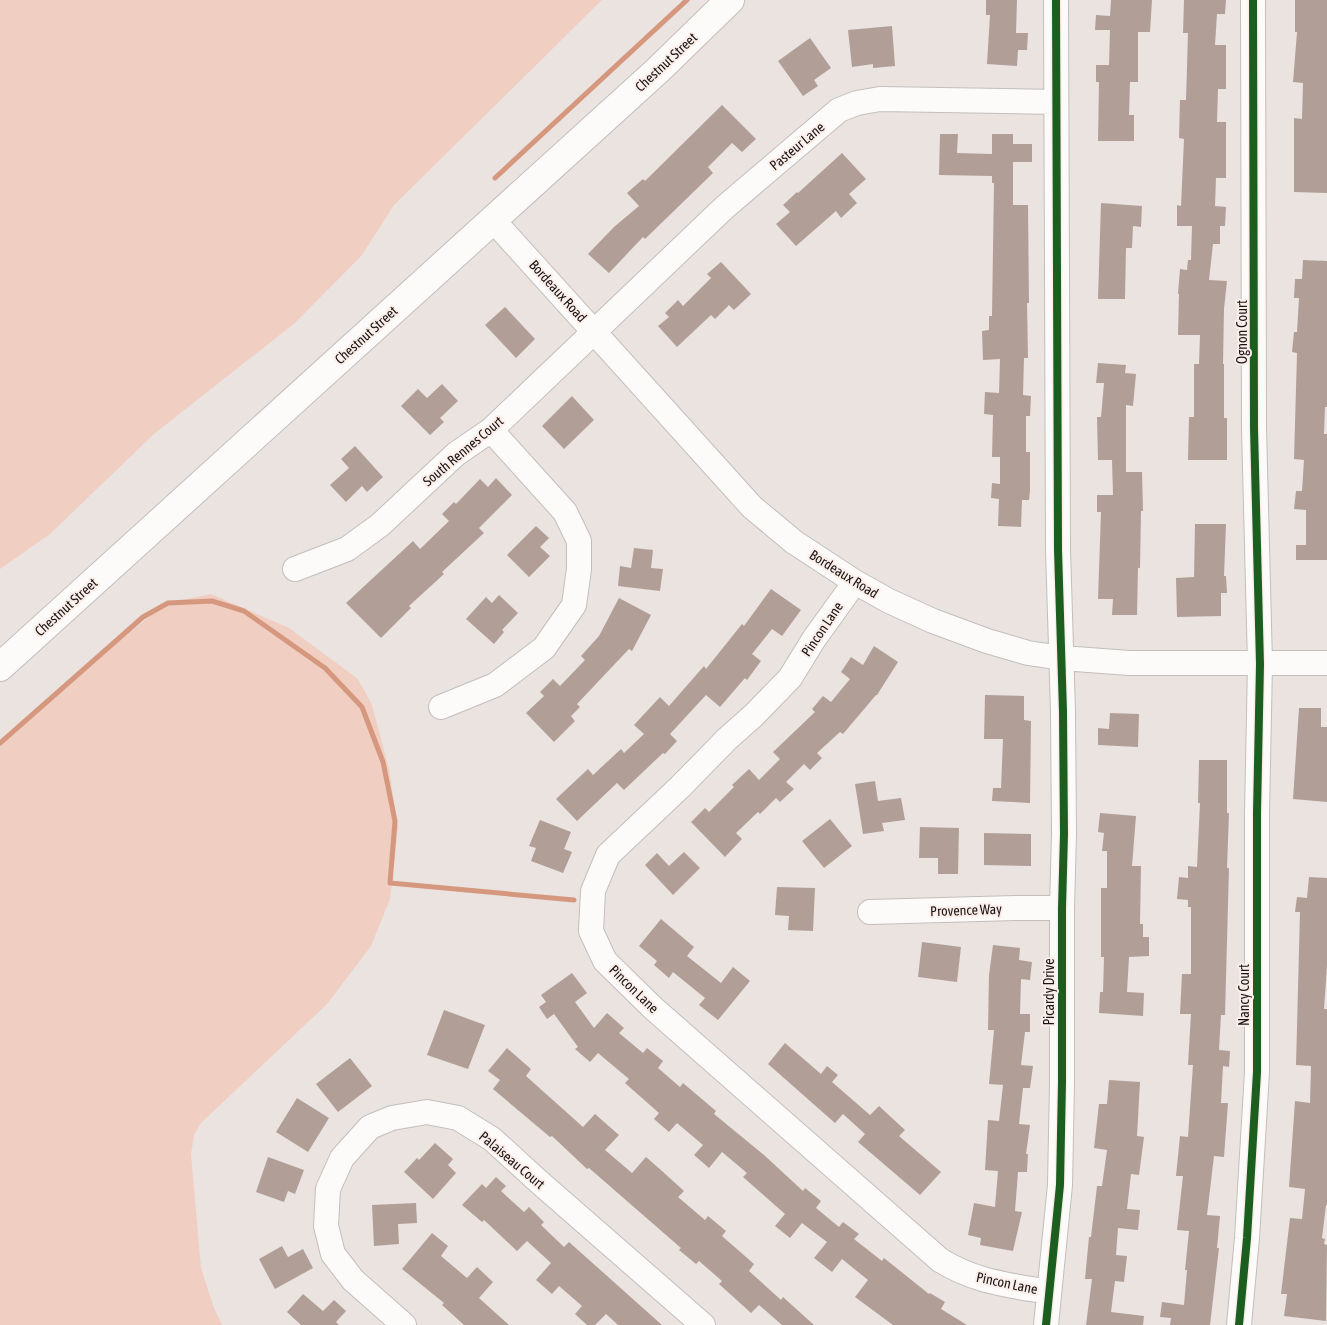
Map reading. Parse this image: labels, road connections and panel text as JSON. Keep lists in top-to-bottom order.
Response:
{
  "streets": {
    "main road": ["Chestnut Street"],
    "street": [
      "Pasteur Lane",
      "Bordeaux Road",
      "Ognon Court",
      "South Rennes Court",
      "Pincon Lane",
      "Provence Way",
      "Picardy Drive",
      "Nancy Court",
      "Palaiseau Court"
    ]
  },
  "crossings": [
    ["Chestnut Street", "Bordeaux Road"],
    ["Pasteur Lane", "Bordeaux Road"],
    ["Pasteur Lane", "South Rennes Court"],
    ["Bordeaux Road", "Ognon Court"],
    ["Bordeaux Road", "South Rennes Court"],
    ["Bordeaux Road", "Pincon Lane"],
    ["Bordeaux Road", "Picardy Drive"],
    ["Bordeaux Road", "Nancy Court"],
    ["Ognon Court", "Nancy Court"],
    ["Pincon Lane", "Picardy Drive"],
    ["Provence Way", "Picardy Drive"]
  ]
}
